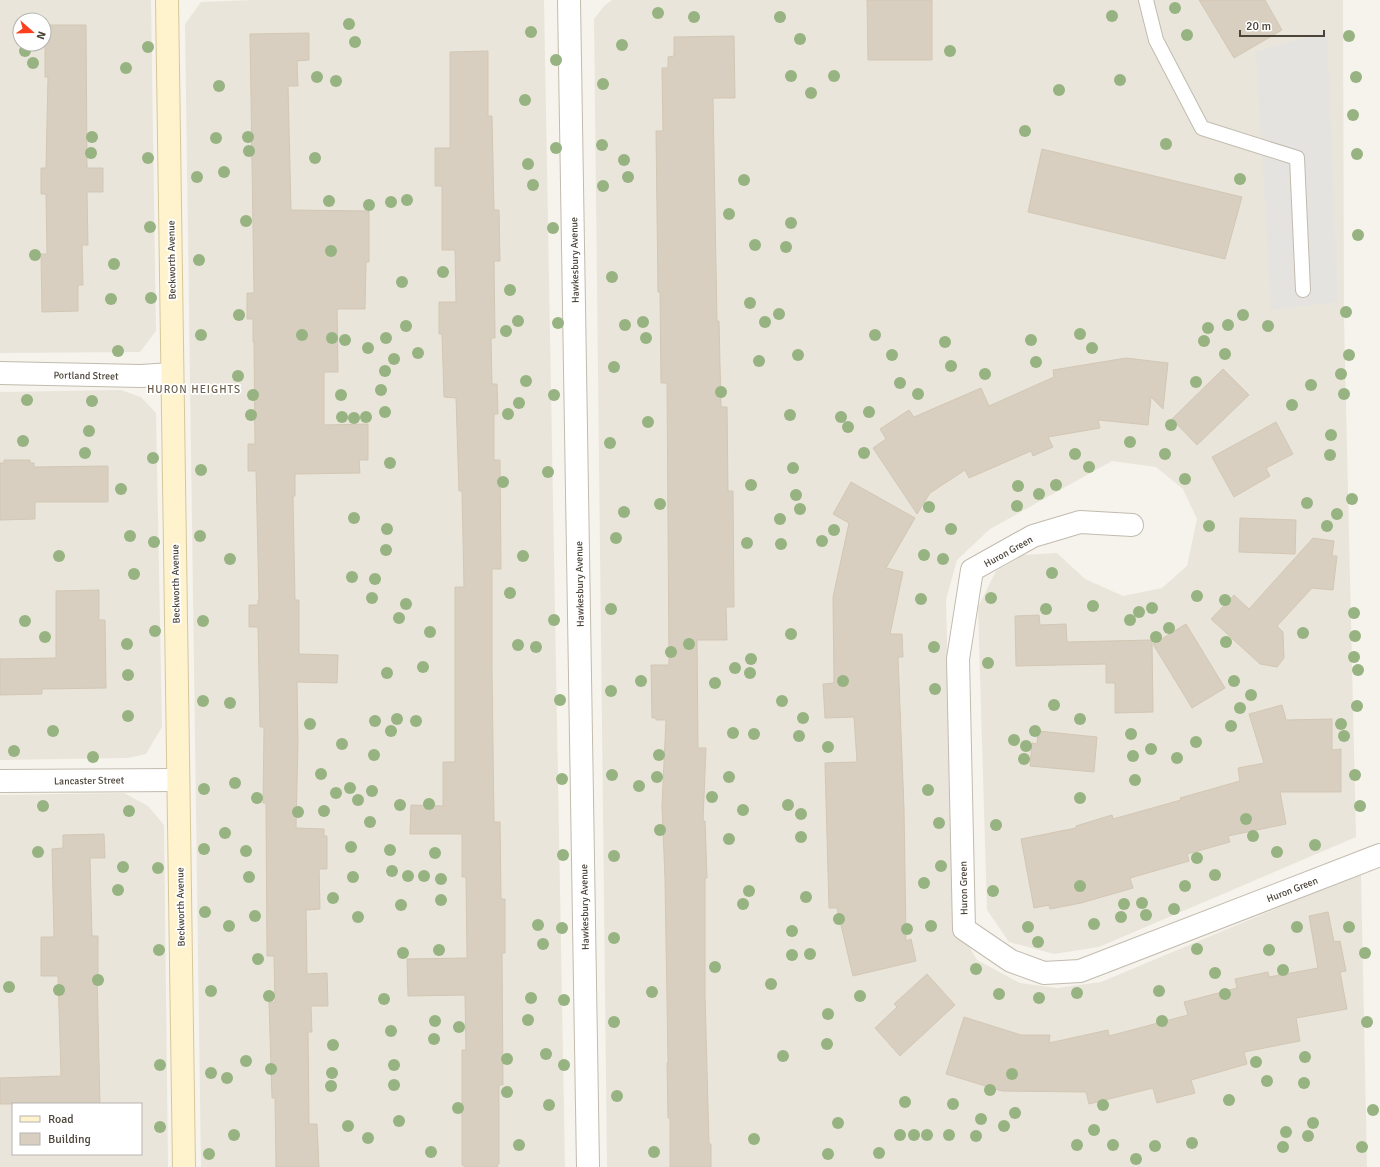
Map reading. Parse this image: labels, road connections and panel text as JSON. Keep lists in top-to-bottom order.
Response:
{
  "streets": {
    "street": [
      "Beckworth Avenue",
      "Hawkesbury Avenue",
      "Portland Street",
      "Huron Green",
      "Lancaster Street"
    ]
  },
  "crossings": [
    ["Beckworth Avenue", "Portland Street"],
    ["Beckworth Avenue", "Lancaster Street"]
  ],
  "districts": ["HURON HEIGHTS"],
  "legend": ["Road", "Building"],
  "scale_bar": "20 m",
  "north": "right"
}
